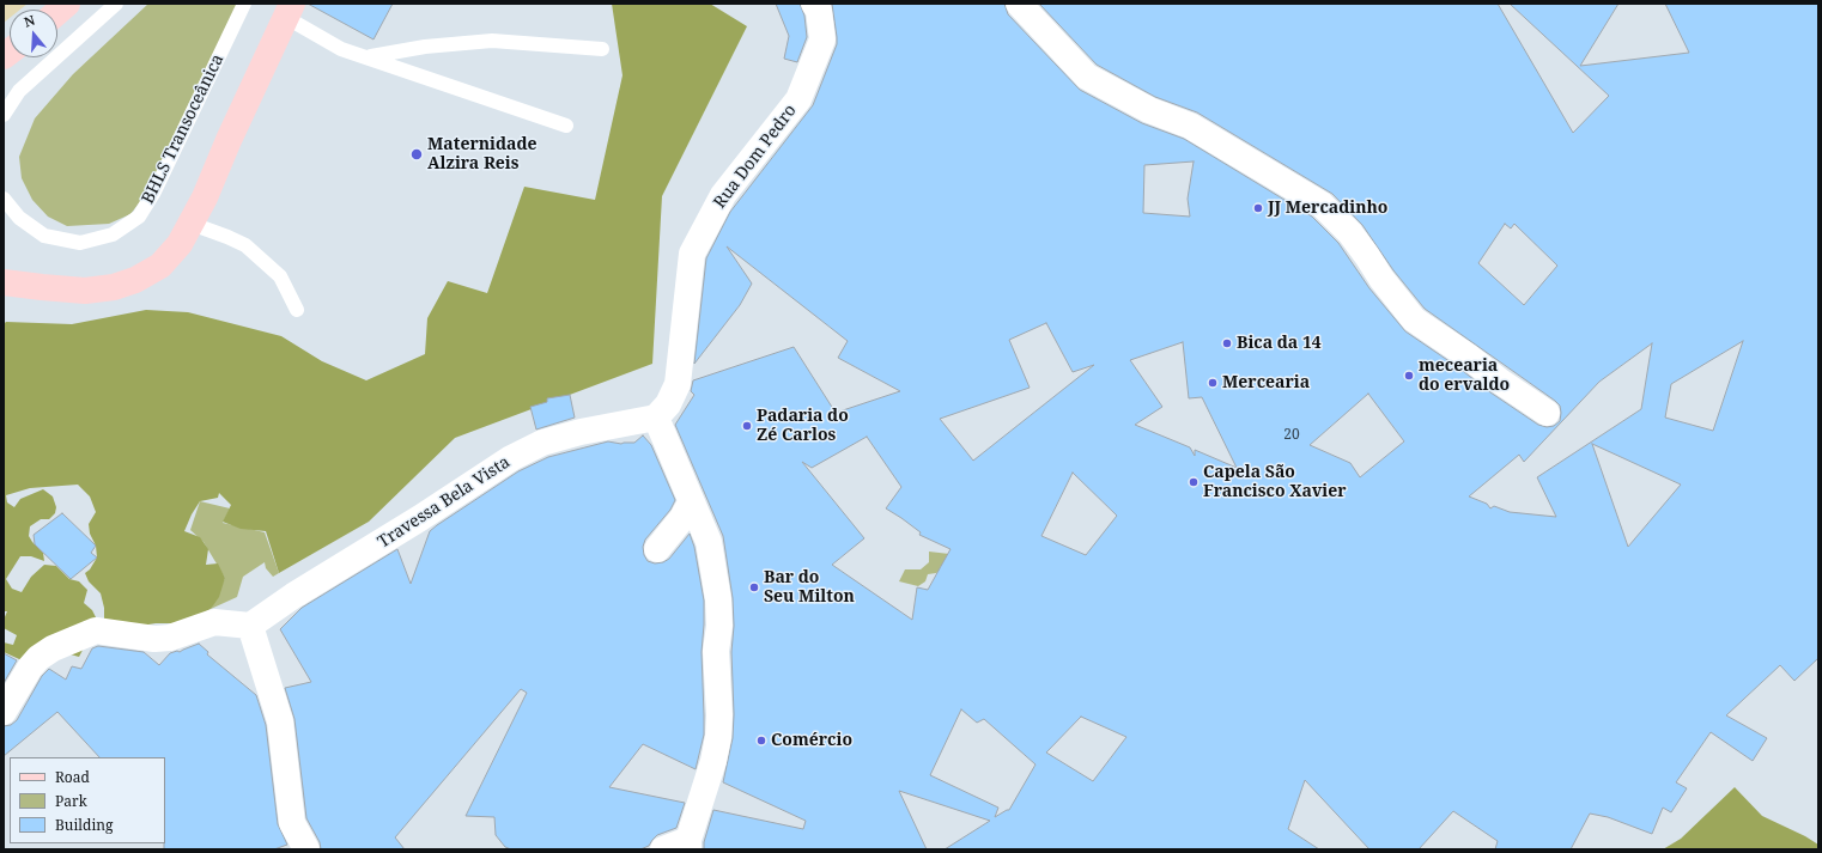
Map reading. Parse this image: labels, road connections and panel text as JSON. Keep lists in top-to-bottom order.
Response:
{
  "streets": {
    "street": ["Rua Dom Pedro", "Travessa Bela Vista"],
    "lane": ["BHLS Transoceânica"]
  },
  "crossings": [
    ["Rua Dom Pedro", "Travessa Bela Vista"]
  ],
  "places": [
    "Maternidade Alzira Reis",
    "JJ Mercadinho",
    "Bica da 14",
    "mecearia do ervaldo",
    "Mercearia",
    "Padaria do Zé Carlos",
    "Capela São Francisco Xavier",
    "Bar do Seu Milton",
    "Comércio"
  ],
  "house_numbers": ["20"],
  "legend": ["Road", "Park", "Building"],
  "north": "top"
}
